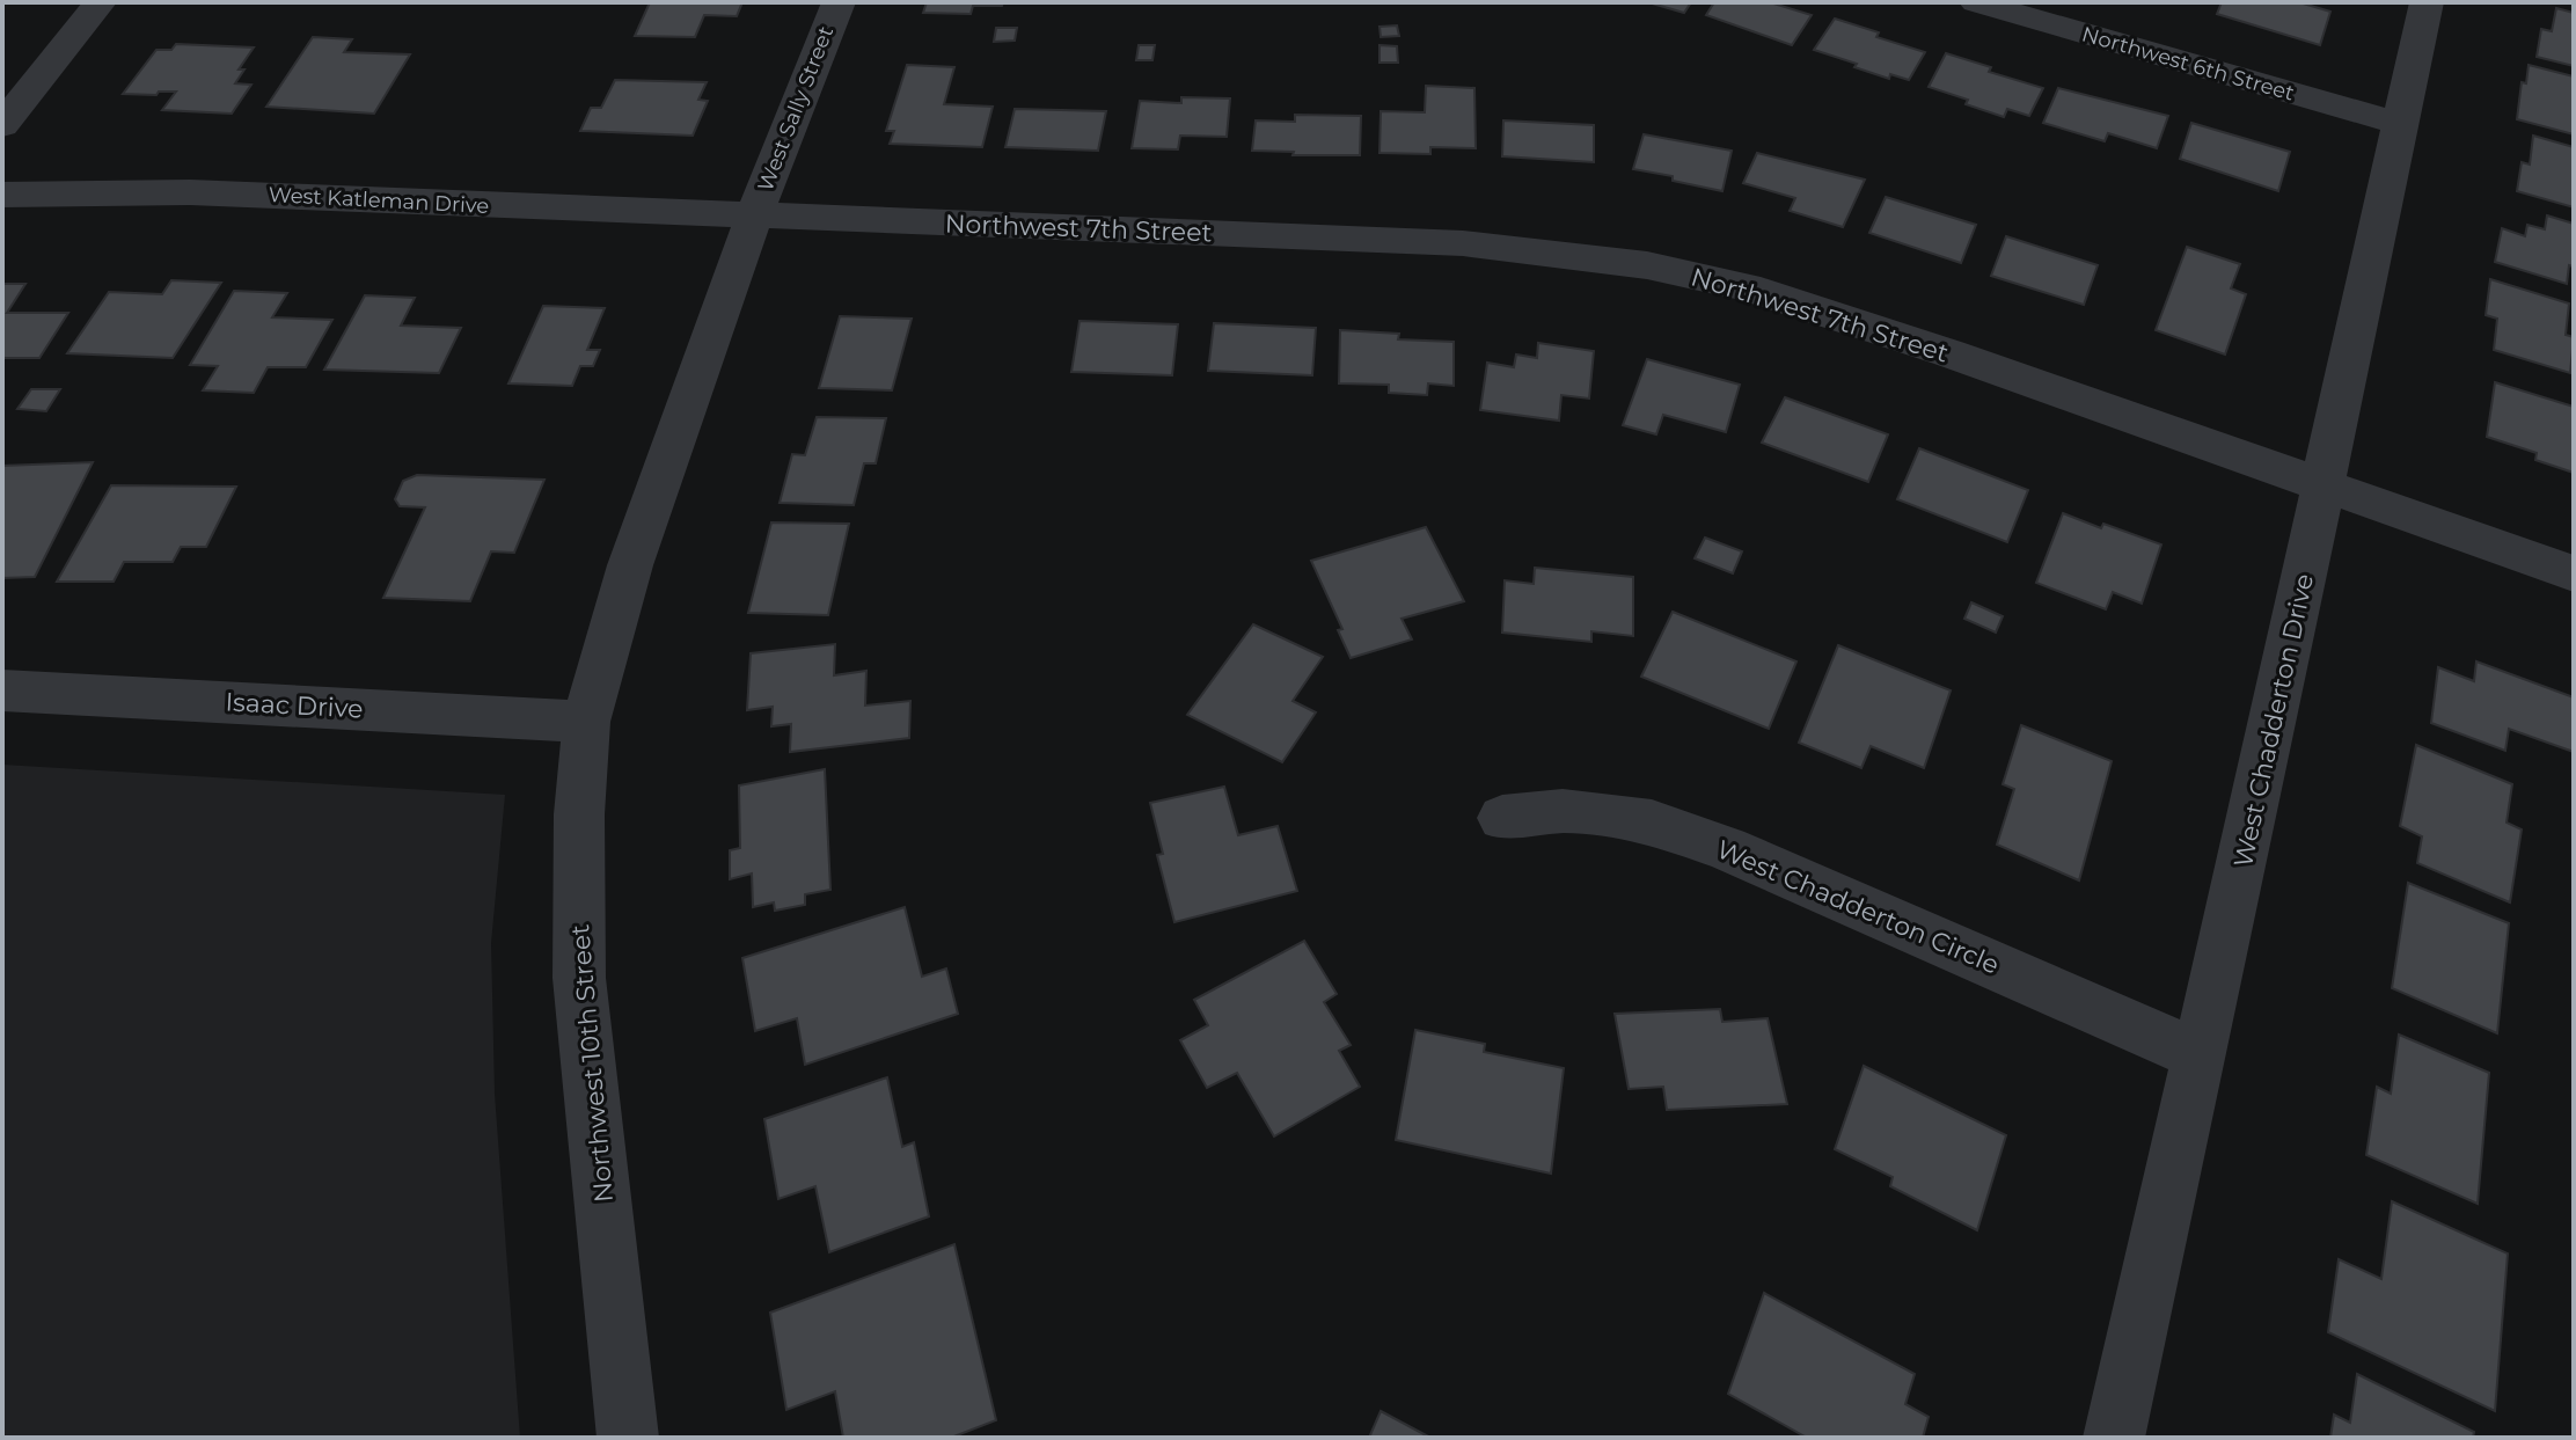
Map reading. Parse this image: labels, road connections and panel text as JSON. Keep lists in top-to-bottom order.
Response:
{
  "streets": {
    "street": [
      "Northwest 6th Street",
      "West Sally Street",
      "West Katleman Drive",
      "Northwest 7th Street",
      "Isaac Drive",
      "West Chadderton Drive",
      "West Chadderton Circle",
      "Northwest 10th Street"
    ]
  },
  "crossings": [
    ["Northwest 6th Street", "West Chadderton Drive"],
    ["West Sally Street", "West Katleman Drive"],
    ["West Sally Street", "Northwest 7th Street"],
    ["West Sally Street", "Northwest 10th Street"],
    ["West Katleman Drive", "Northwest 7th Street"],
    ["West Katleman Drive", "Northwest 10th Street"],
    ["Northwest 7th Street", "West Chadderton Drive"],
    ["Northwest 7th Street", "Northwest 10th Street"],
    ["Isaac Drive", "Northwest 10th Street"],
    ["West Chadderton Drive", "West Chadderton Circle"]
  ]
}
